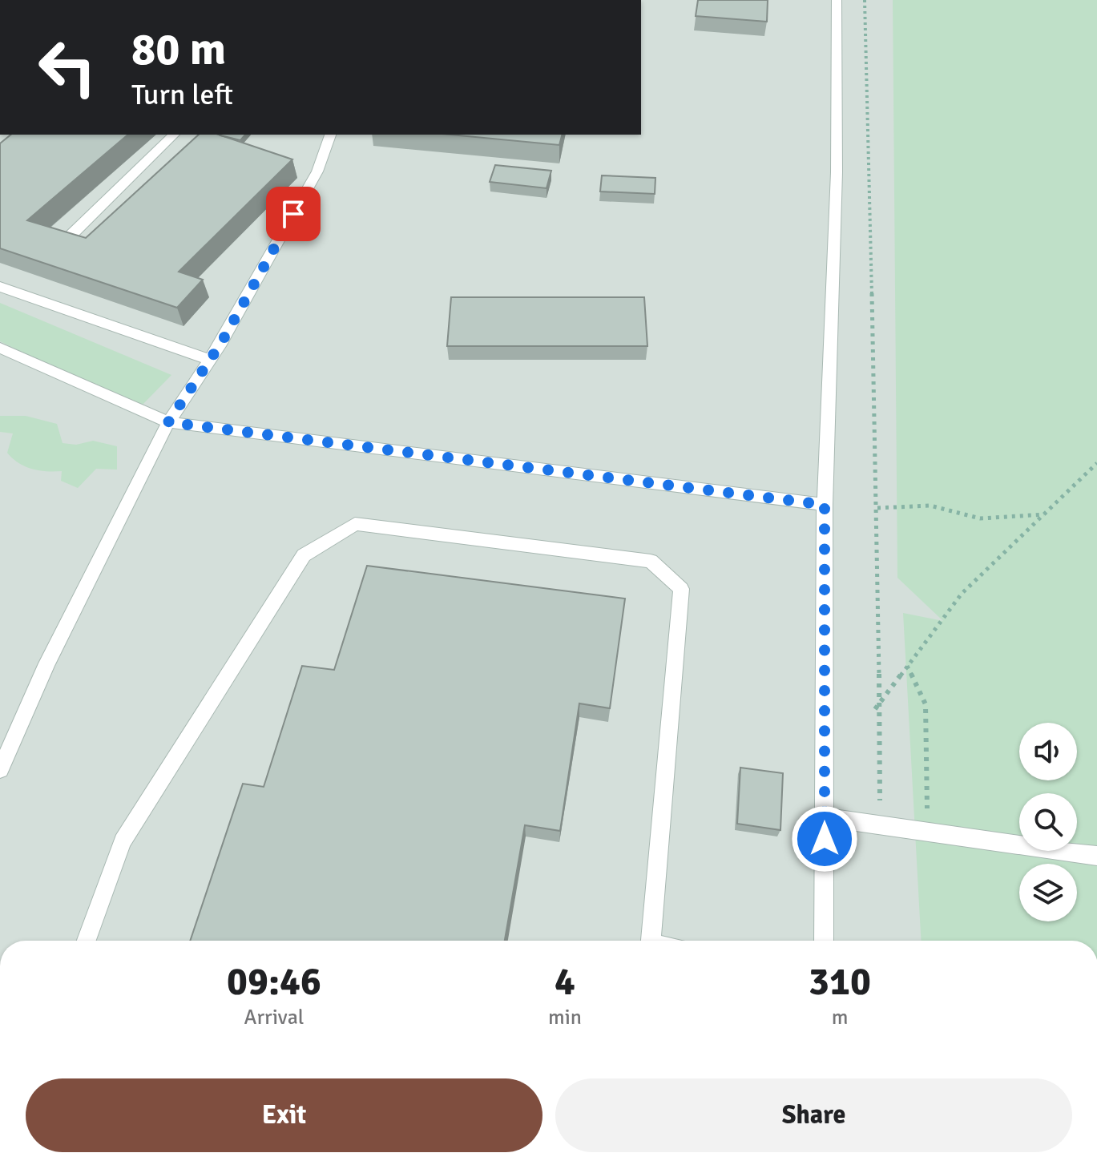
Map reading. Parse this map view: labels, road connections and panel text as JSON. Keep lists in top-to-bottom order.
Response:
{
  "page": {
    "turn": ["80 m", "Turn left"],
    "eta": [
      "09:46",
      "Arrival",
      "4",
      "min",
      "310",
      "m"
    ],
    "buttons": ["Exit", "Share"]
  }
}
